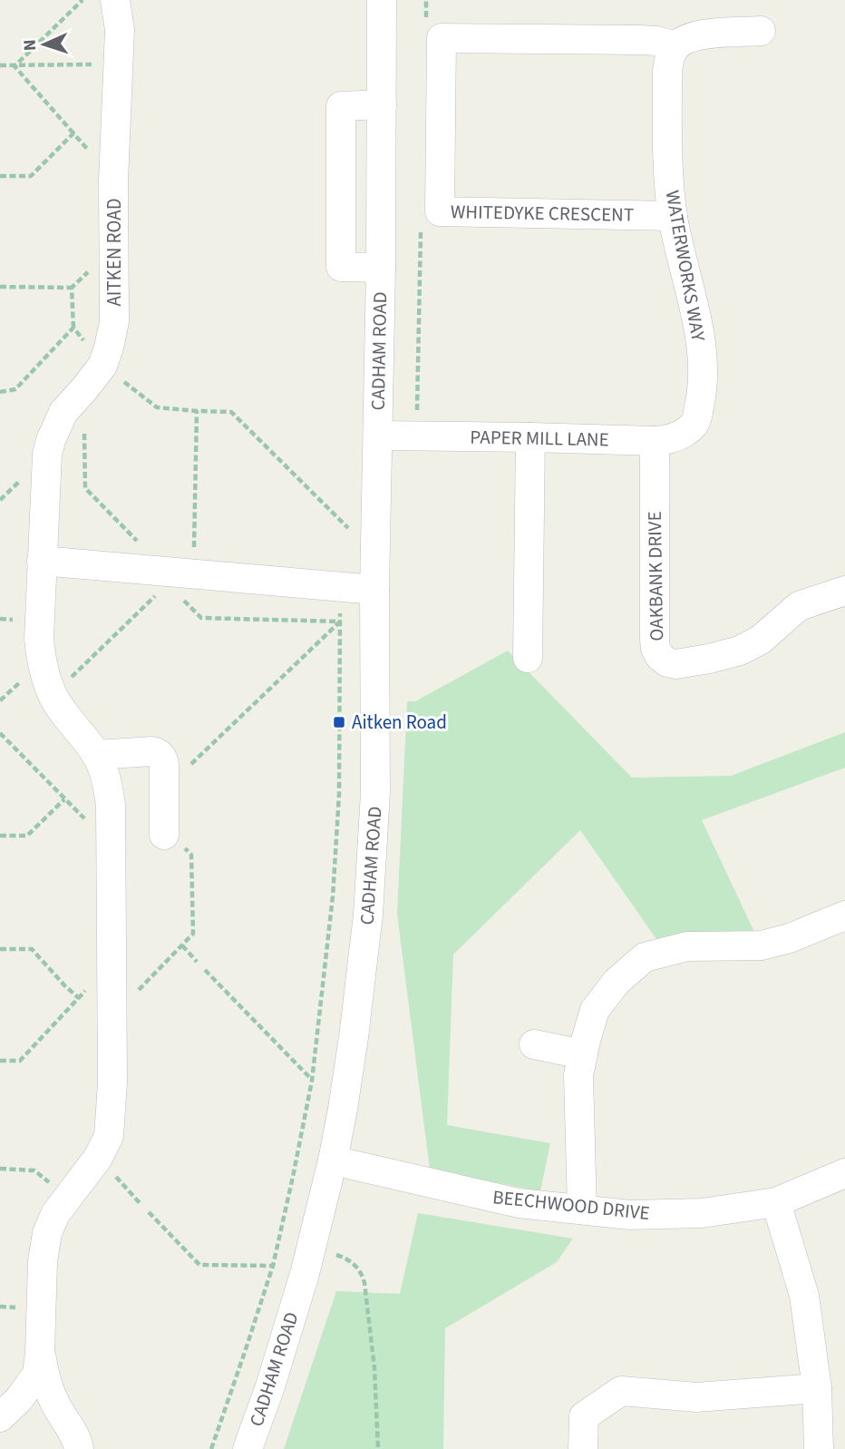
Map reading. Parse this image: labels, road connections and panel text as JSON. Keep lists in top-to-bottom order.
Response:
{
  "streets": {
    "street": [
      "WHITEDYKE CRESCENT",
      "AITKEN ROAD",
      "WATERWORKS WAY",
      "CADHAM ROAD",
      "PAPER MILL LANE",
      "OAKBANK DRIVE",
      "BEECHWOOD DRIVE"
    ]
  },
  "crossings": [
    ["WHITEDYKE CRESCENT", "WATERWORKS WAY"],
    ["WATERWORKS WAY", "PAPER MILL LANE"],
    ["CADHAM ROAD", "PAPER MILL LANE"],
    ["CADHAM ROAD", "BEECHWOOD DRIVE"],
    ["PAPER MILL LANE", "OAKBANK DRIVE"]
  ],
  "places": {
    "transit": ["Aitken Road"]
  },
  "north": "left"
}
